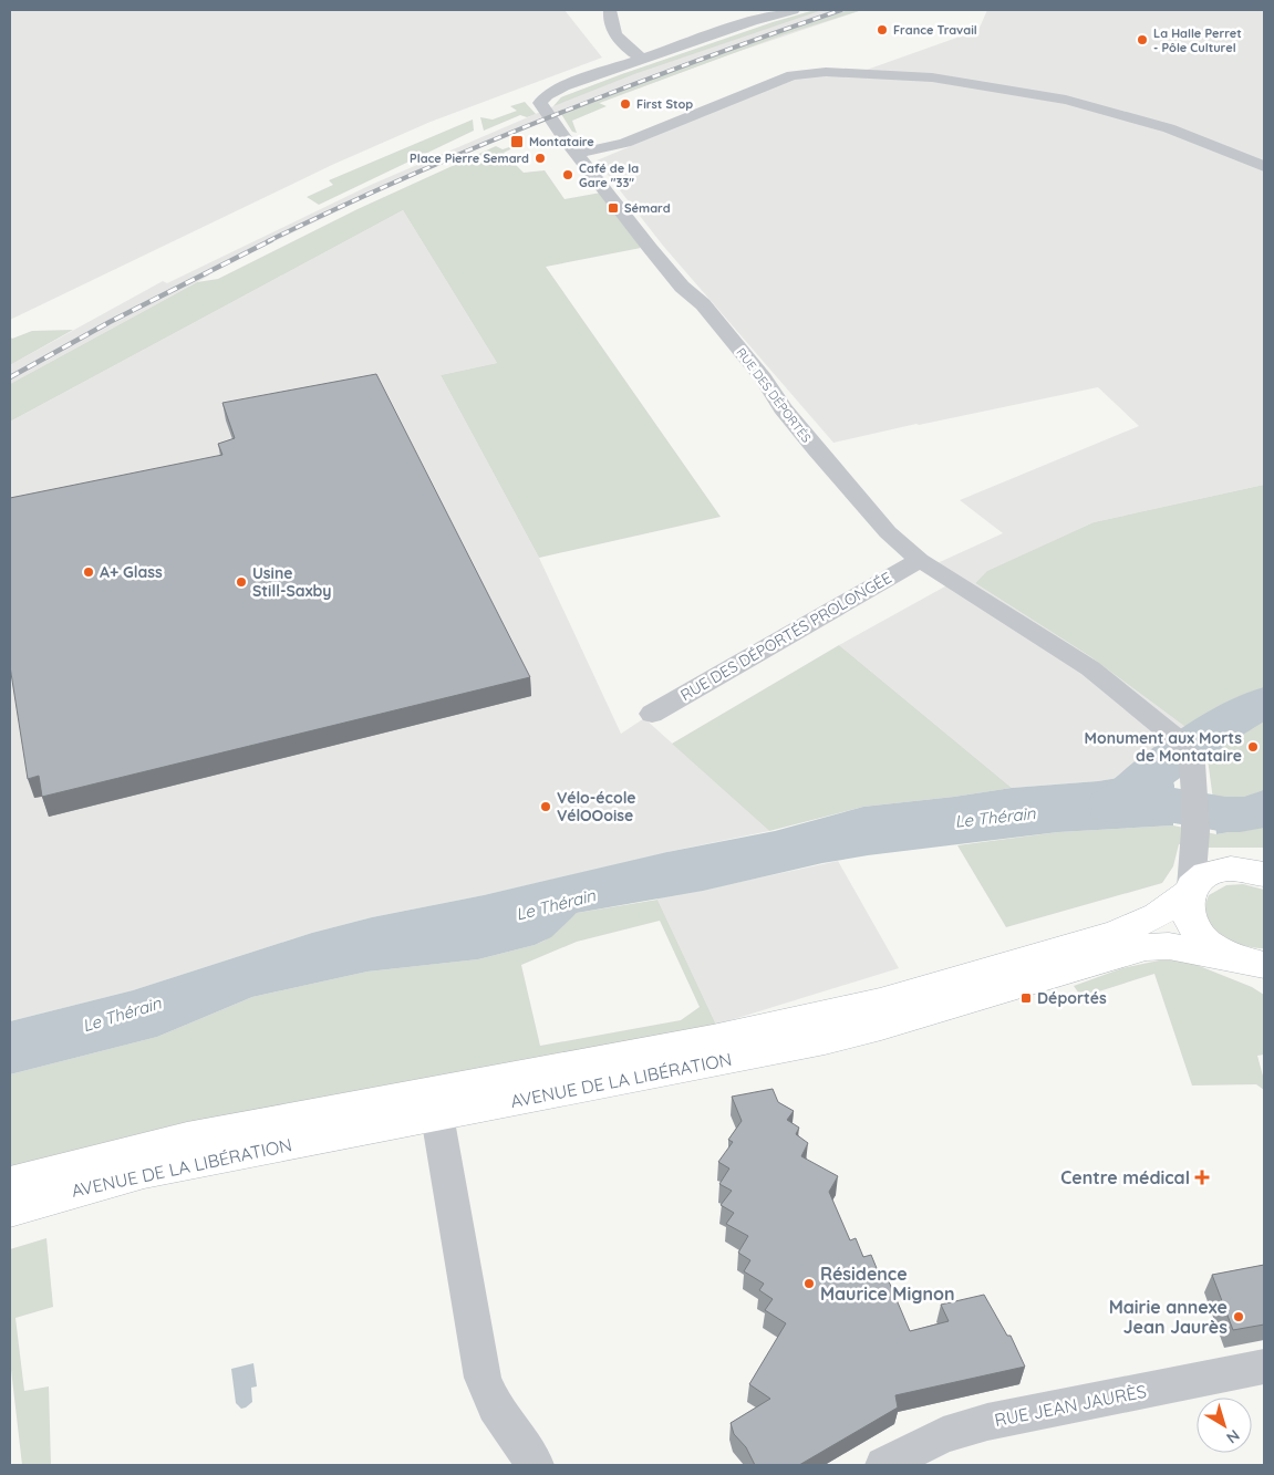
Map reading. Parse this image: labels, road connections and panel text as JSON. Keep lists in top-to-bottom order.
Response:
{
  "streets": {
    "main road": ["AVENUE DE LA LIBÉRATION"],
    "street": ["RUE DES DÉPORTÉS", "RUE DES DÉPORTÉS PROLONGÉE", "RUE JEAN JAURÈS"]
  },
  "crossings": [
    ["RUE DES DÉPORTÉS", "RUE DES DÉPORTÉS PROLONGÉE"],
    ["RUE DES DÉPORTÉS", "AVENUE DE LA LIBÉRATION"]
  ],
  "water": ["Le Thérain"],
  "places": {
    "other": [
      "France Travail",
      "La Halle Perret - Pôle Culturel",
      "First Stop",
      "Place Pierre Semard",
      "Café de la Gare \"33\"",
      "A+ Glass",
      "Usine Still-Saxby",
      "Monument aux Morts de Montataire",
      "Vélo-école VélOOoise",
      "Résidence Maurice Mignon",
      "Mairie annexe Jean Jaurès"
    ],
    "transit": ["Montataire", "Sémard", "Déportés"],
    "health": ["Centre médical"]
  },
  "north": "bottom right"
}
